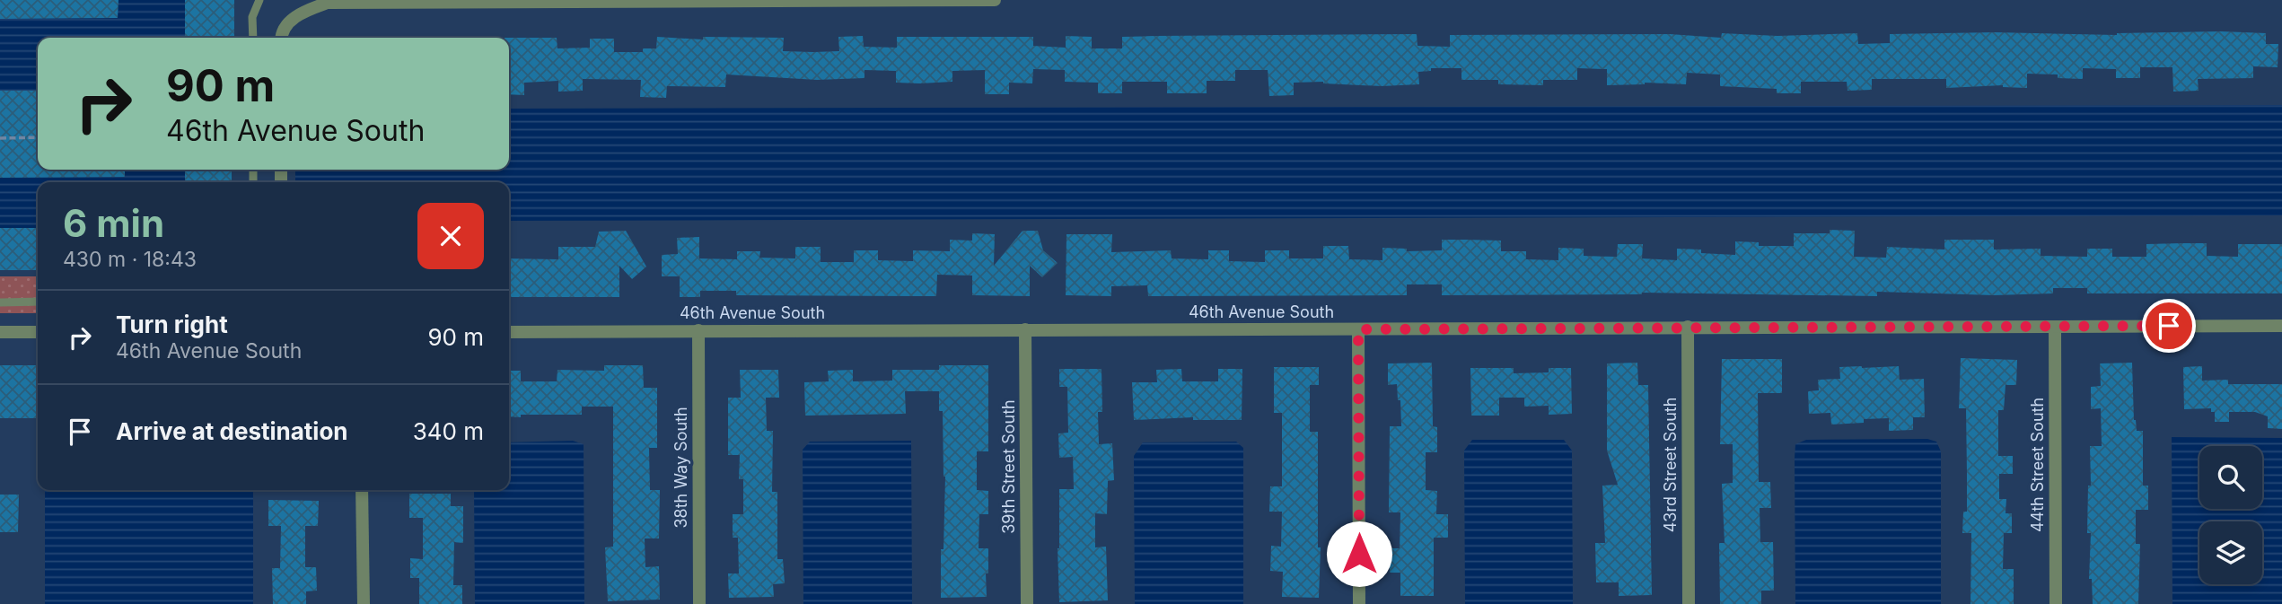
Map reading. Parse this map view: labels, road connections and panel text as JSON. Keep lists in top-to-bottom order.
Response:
{
  "streets": {
    "street": [
      "46th Avenue South",
      "43rd Street South",
      "44th Street South",
      "39th Street South",
      "38th Way South"
    ]
  },
  "crossings": [
    ["46th Avenue South", "43rd Street South"],
    ["46th Avenue South", "44th Street South"],
    ["46th Avenue South", "39th Street South"],
    ["46th Avenue South", "38th Way South"]
  ],
  "page": {
    "turn": ["90 m", "46th Avenue South"],
    "heading": ["6 min", "430 m · 18:43"],
    "list": [
      {
        "name": "Turn right",
        "note": "46th Avenue South",
        "value": "90 m"
      },
      {
        "name": "Arrive at destination",
        "value": "340 m"
      }
    ]
  }
}
